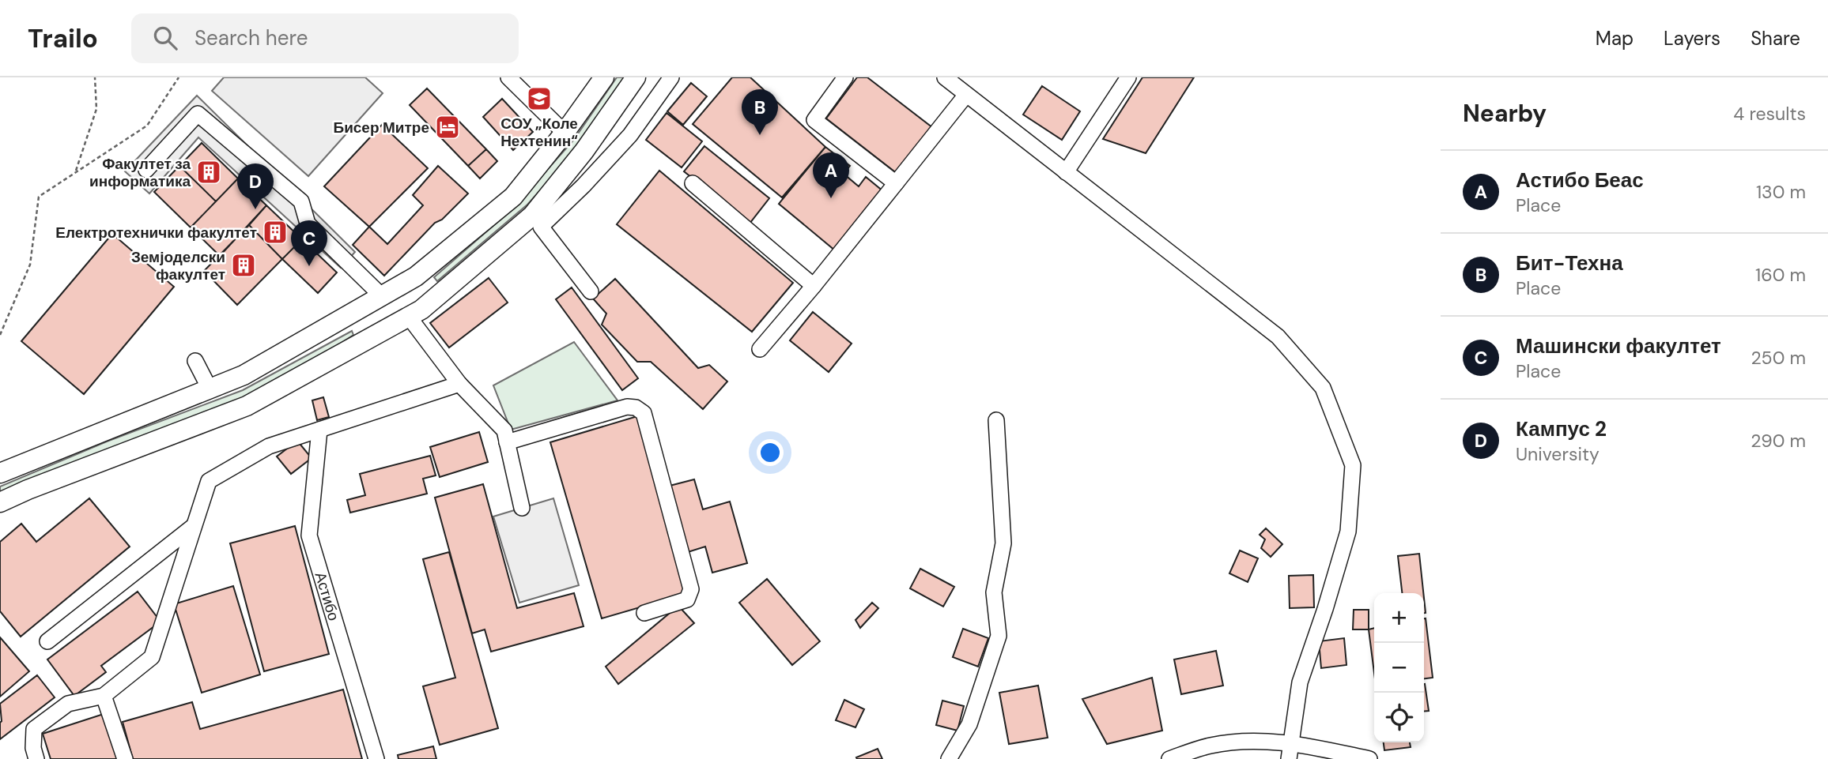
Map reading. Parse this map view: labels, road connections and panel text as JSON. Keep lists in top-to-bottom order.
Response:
{
  "streets": {
    "street": ["Астибо"]
  },
  "places": {
    "school or university": ["СОУ „Коле Нехтенин“"],
    "hotel": ["Бисер Митре"],
    "building": ["Факултет за информатика", "Електротехнички факултет", "Земјоделски факултет"]
  },
  "page": {
    "header": "Trailo",
    "search": "Search here",
    "nav": ["Map", "Layers", "Share"],
    "heading": ["Nearby", "4 results"],
    "pins": [
      "B",
      "A",
      "D",
      "C"
    ],
    "list": [
      {
        "mark": "A",
        "name": "Астибо Беас",
        "note": "Place",
        "value": "130 m"
      },
      {
        "mark": "B",
        "name": "Бит-Техна",
        "note": "Place",
        "value": "160 m"
      },
      {
        "mark": "C",
        "name": "Машински факултет",
        "note": "Place",
        "value": "250 m"
      },
      {
        "mark": "D",
        "name": "Кампус 2",
        "note": "University",
        "value": "290 m"
      }
    ],
    "map_buttons": ["+", "−"]
  }
}
